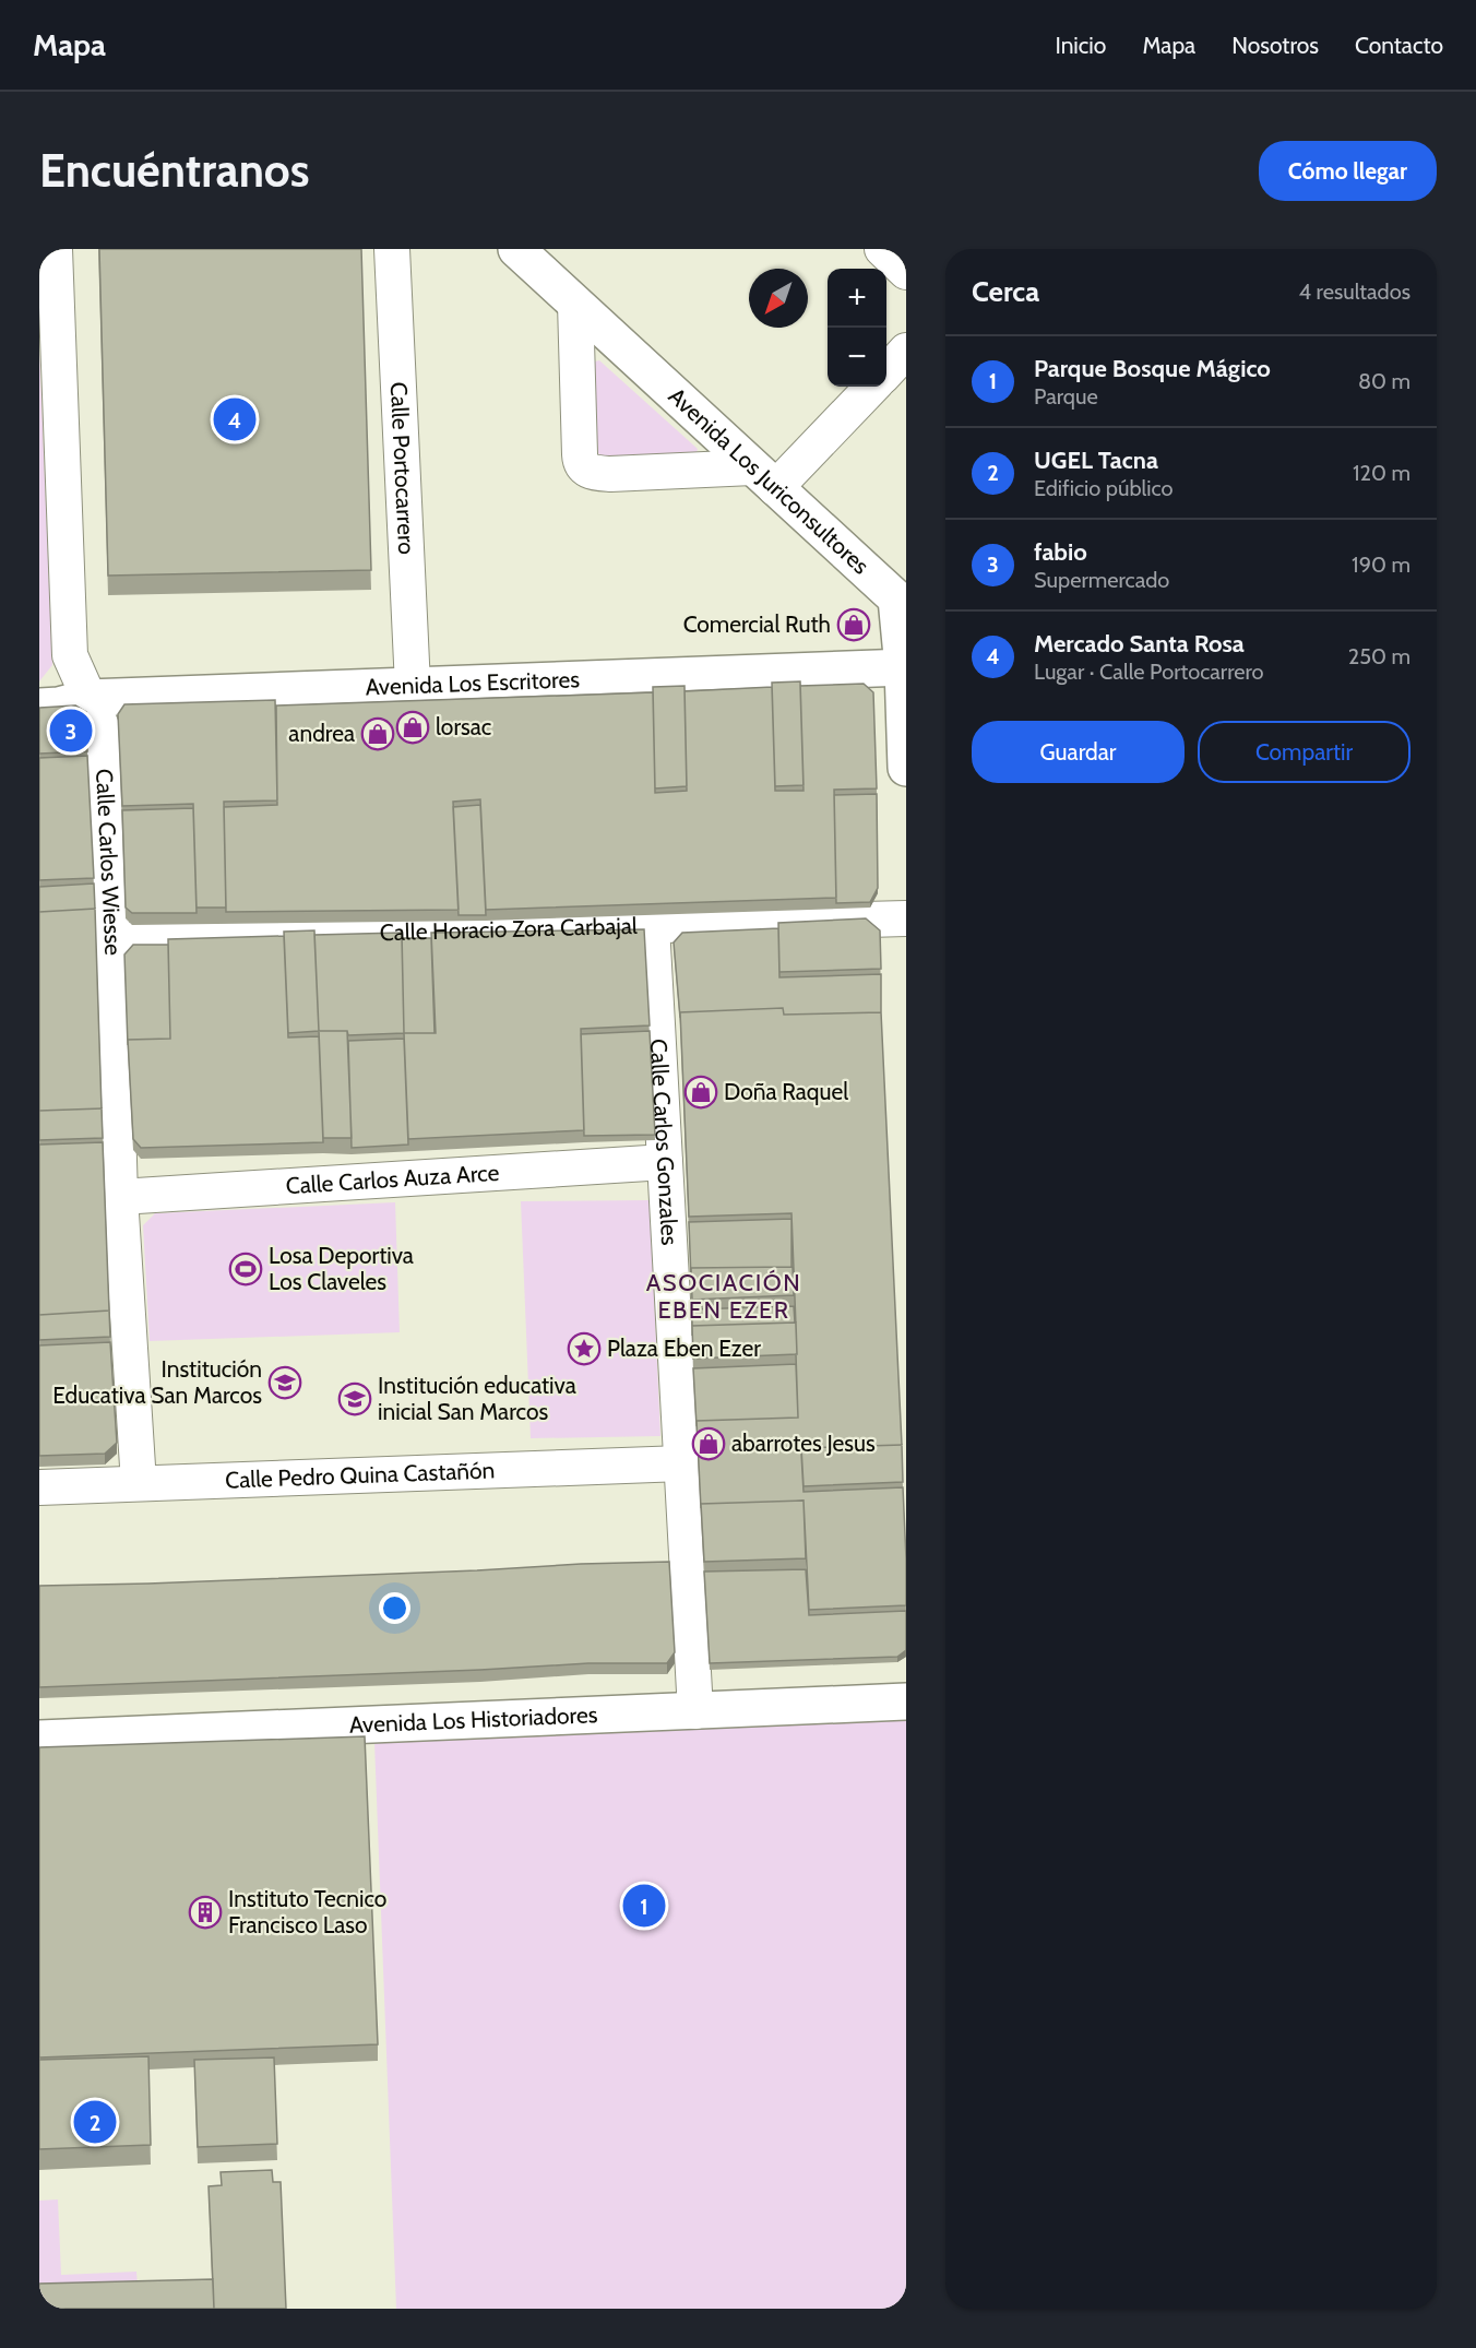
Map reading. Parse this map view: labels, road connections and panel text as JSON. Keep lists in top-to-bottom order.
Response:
{
  "streets": {
    "street": [
      "Calle Portocarrero",
      "Avenida Los Juriconsultores",
      "Avenida Los Escritores",
      "Calle Carlos Wiesse",
      "Calle Horacio Zora Carbajal",
      "Calle Carlos Gonzales",
      "Calle Carlos Auza Arce",
      "Calle Pedro Quina Castañón",
      "Avenida Los Historiadores"
    ]
  },
  "crossings": [
    ["Calle Portocarrero", "Avenida Los Escritores"],
    ["Avenida Los Juriconsultores", "Avenida Los Escritores"],
    ["Avenida Los Escritores", "Calle Carlos Wiesse"],
    ["Calle Carlos Wiesse", "Calle Horacio Zora Carbajal"],
    ["Calle Carlos Wiesse", "Calle Carlos Auza Arce"],
    ["Calle Carlos Wiesse", "Calle Pedro Quina Castañón"],
    ["Calle Horacio Zora Carbajal", "Calle Carlos Gonzales"],
    ["Calle Carlos Gonzales", "Calle Carlos Auza Arce"],
    ["Calle Carlos Gonzales", "Calle Pedro Quina Castañón"],
    ["Calle Carlos Gonzales", "Avenida Los Historiadores"]
  ],
  "districts": ["ASOCIACIÓN EBEN EZER"],
  "places": {
    "shop": [
      "Comercial Ruth",
      "lorsac",
      "andrea",
      "Doña Raquel",
      "abarrotes Jesus"
    ],
    "sports": ["Losa Deportiva Los Claveles"],
    "place": ["Plaza Eben Ezer"],
    "school or university": ["Institución Educativa San Marcos", "Institución educativa inicial San Marcos"],
    "building": ["Instituto Tecnico Francisco Laso"]
  },
  "north": "bottom left",
  "page": {
    "header": "Mapa",
    "nav": [
      "Inicio",
      "Mapa",
      "Nosotros",
      "Contacto"
    ],
    "buttons": [
      "Cómo llegar",
      ["Guardar", "Compartir"]
    ],
    "title": "Encuéntranos",
    "heading": ["Cerca", "4 resultados"],
    "map_buttons": ["+", "−"],
    "list": [
      {
        "mark": "1",
        "name": "Parque Bosque Mágico",
        "note": "Parque",
        "value": "80 m"
      },
      {
        "mark": "2",
        "name": "UGEL Tacna",
        "note": "Edificio público",
        "value": "120 m"
      },
      {
        "mark": "3",
        "name": "fabio",
        "note": "Supermercado",
        "value": "190 m"
      },
      {
        "mark": "4",
        "name": "Mercado Santa Rosa",
        "note": "Lugar · Calle Portocarrero",
        "value": "250 m"
      }
    ],
    "pins": [
      "4",
      "3",
      "1",
      "2"
    ]
  }
}
